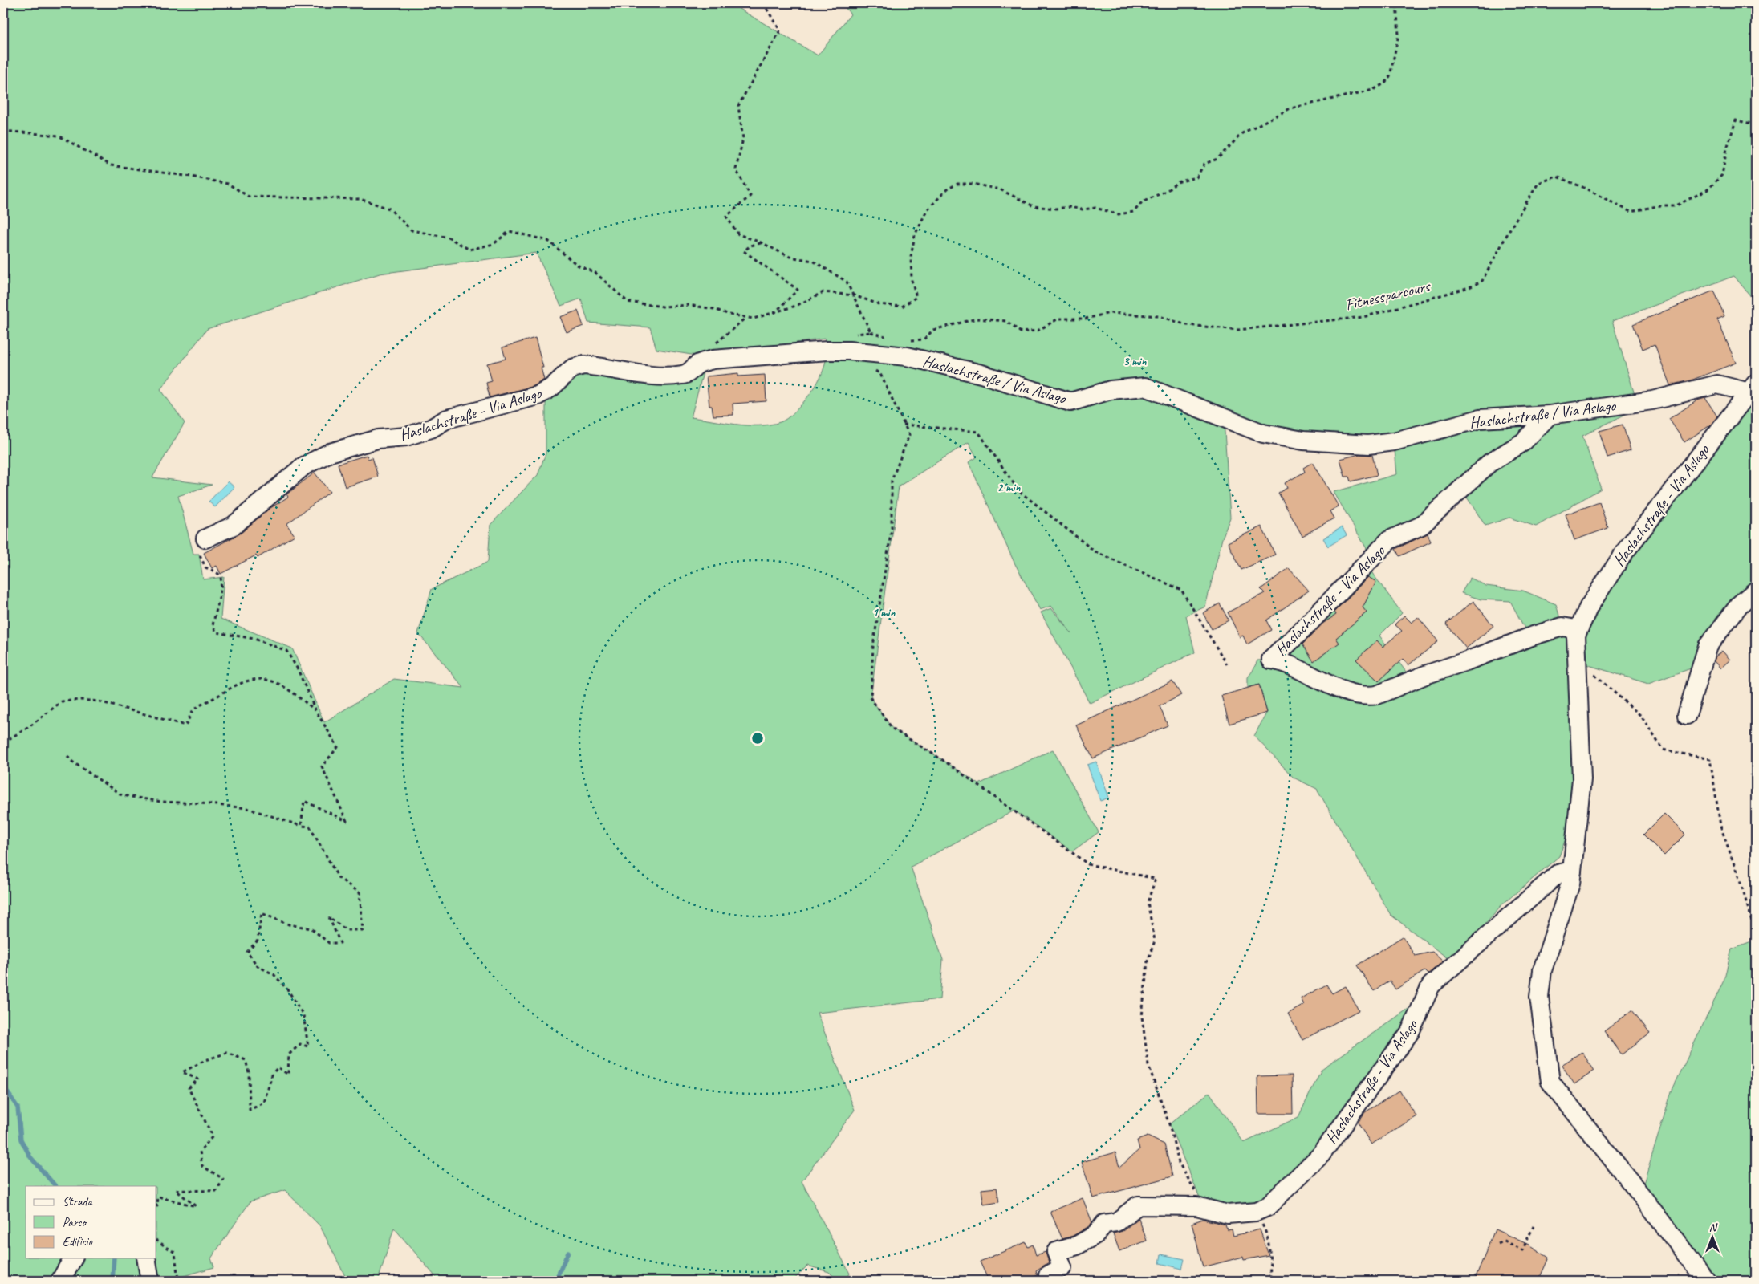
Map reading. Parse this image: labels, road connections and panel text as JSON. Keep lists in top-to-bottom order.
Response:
{
  "streets": {
    "street": ["Haslachstraße / Via Aslago", "Haslachstraße - Via Aslago"],
    "path": ["Fitnessparcours"]
  },
  "crossings": [
    ["Haslachstraße / Via Aslago", "Haslachstraße - Via Aslago"]
  ],
  "legend": ["Strada", "Parco", "Edificio"],
  "north": "top",
  "rings": ["3 min", "2 min", "1 min"]
}
